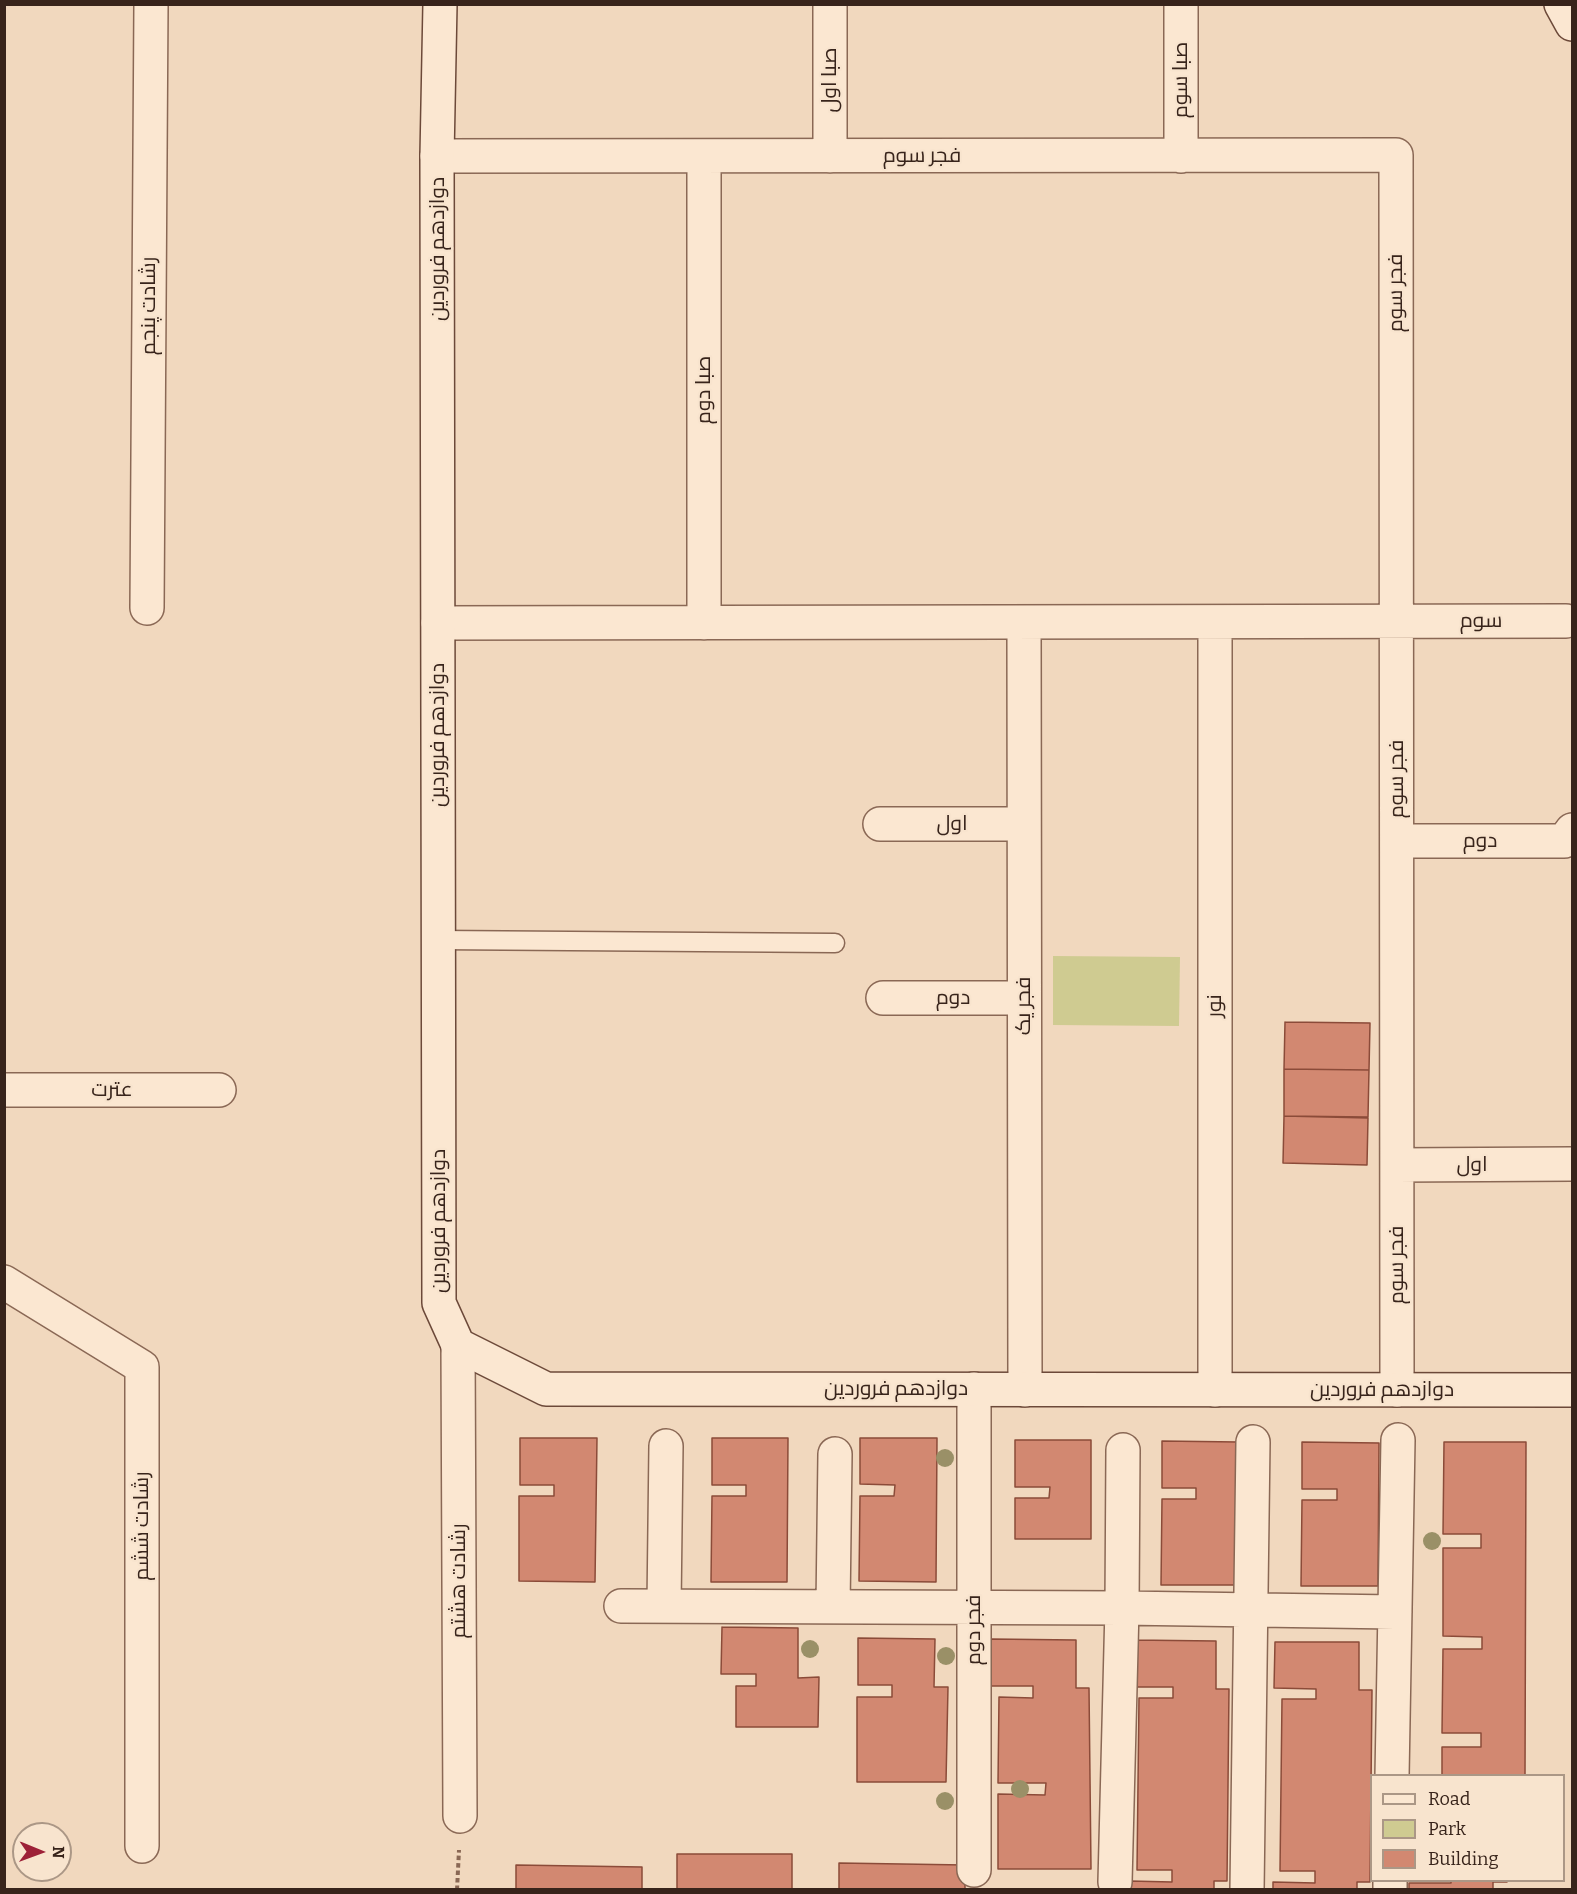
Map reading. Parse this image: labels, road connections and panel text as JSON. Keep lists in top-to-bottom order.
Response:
{
  "streets": {
    "street": [
      "صبا اول",
      "صبا سوم",
      "فجر سوم",
      "دوازدهم فروردین",
      "رشادت پنجم",
      "صبا دوم",
      "سوم",
      "اول",
      "دوم",
      "فجر یک",
      "نور",
      "عترت",
      "رشادت ششم",
      "رشادت هشتم",
      "فجر دوم"
    ]
  },
  "crossings": [
    ["صبا اول", "فجر سوم"],
    ["صبا سوم", "فجر سوم"],
    ["فجر سوم", "دوازدهم فروردین"],
    ["فجر سوم", "صبا دوم"],
    ["فجر سوم", "سوم"],
    ["فجر سوم", "اول"],
    ["فجر سوم", "دوم"],
    ["دوازدهم فروردین", "سوم"],
    ["دوازدهم فروردین", "فجر یک"],
    ["دوازدهم فروردین", "نور"],
    ["دوازدهم فروردین", "رشادت هشتم"],
    ["دوازدهم فروردین", "فجر دوم"],
    ["صبا دوم", "سوم"],
    ["سوم", "فجر یک"],
    ["سوم", "نور"],
    ["اول", "فجر یک"],
    ["دوم", "فجر یک"]
  ],
  "legend": ["Road", "Park", "Building"],
  "north": "right"
}
